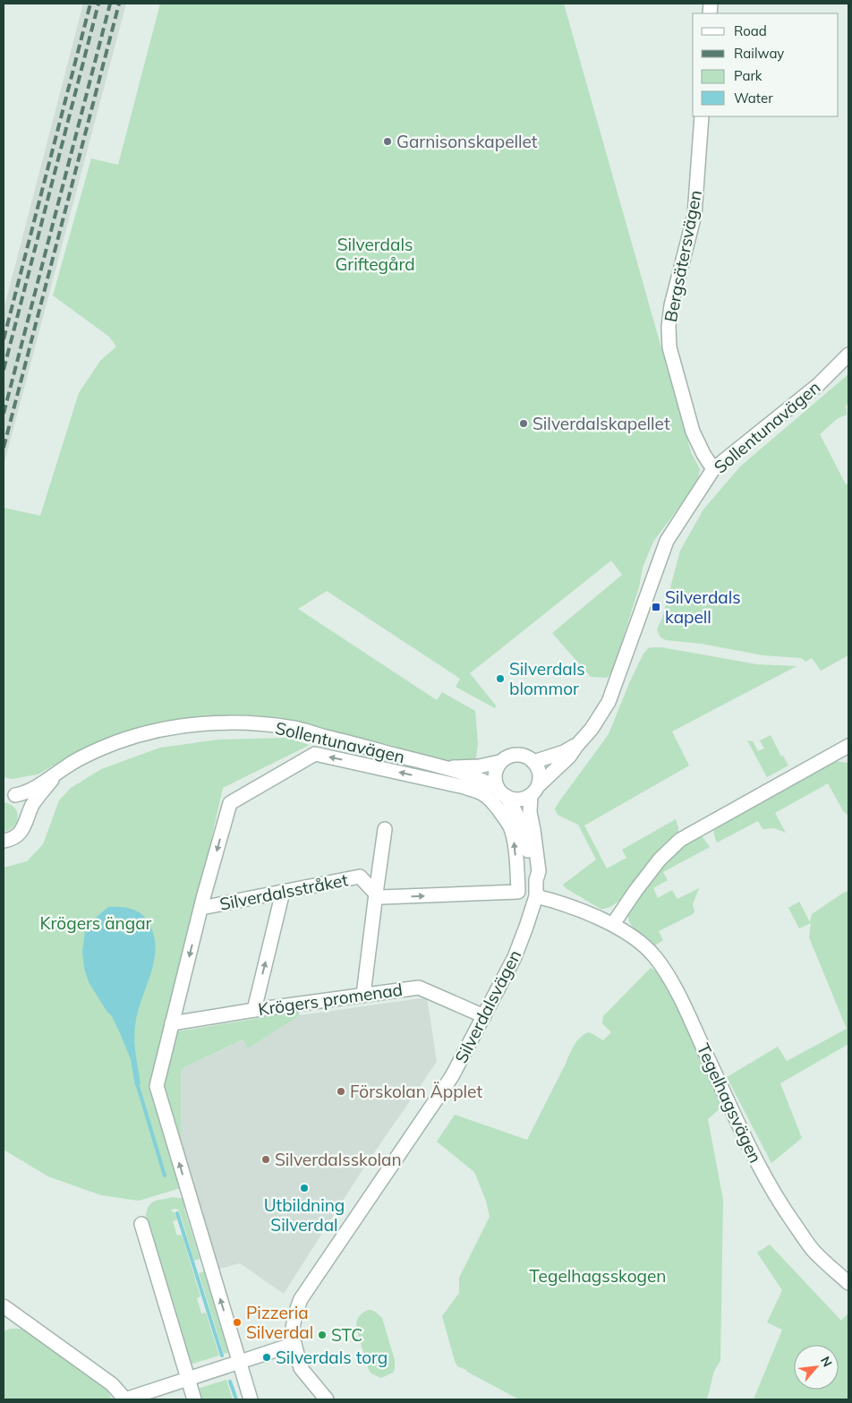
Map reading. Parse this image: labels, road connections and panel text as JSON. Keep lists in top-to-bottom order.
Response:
{
  "streets": {
    "street": [
      "Bergsätersvägen",
      "Sollentunavägen",
      "Silverdalsstråket",
      "Krögers promenad",
      "Silverdalsvägen",
      "Tegelhagsvägen"
    ]
  },
  "crossings": [
    ["Bergsätersvägen", "Sollentunavägen"],
    ["Sollentunavägen", "Silverdalsvägen"],
    ["Krögers promenad", "Silverdalsvägen"],
    ["Silverdalsvägen", "Tegelhagsvägen"]
  ],
  "parks": ["Silverdals Griftegård", "Krögers ängar", "Tegelhagsskogen"],
  "places": {
    "other": [
      "Garnisonskapellet",
      "Silverdalskapellet",
      "Silverdals blommor",
      "Förskolan Äpplet",
      "Silverdalsskolan",
      "Utbildning Silverdal",
      "Pizzeria Silverdal",
      "STC",
      "Silverdals torg"
    ],
    "transit": ["Silverdals kapell"]
  },
  "legend": [
    "Road",
    "Railway",
    "Park",
    "Water"
  ],
  "north": "top right"
}
